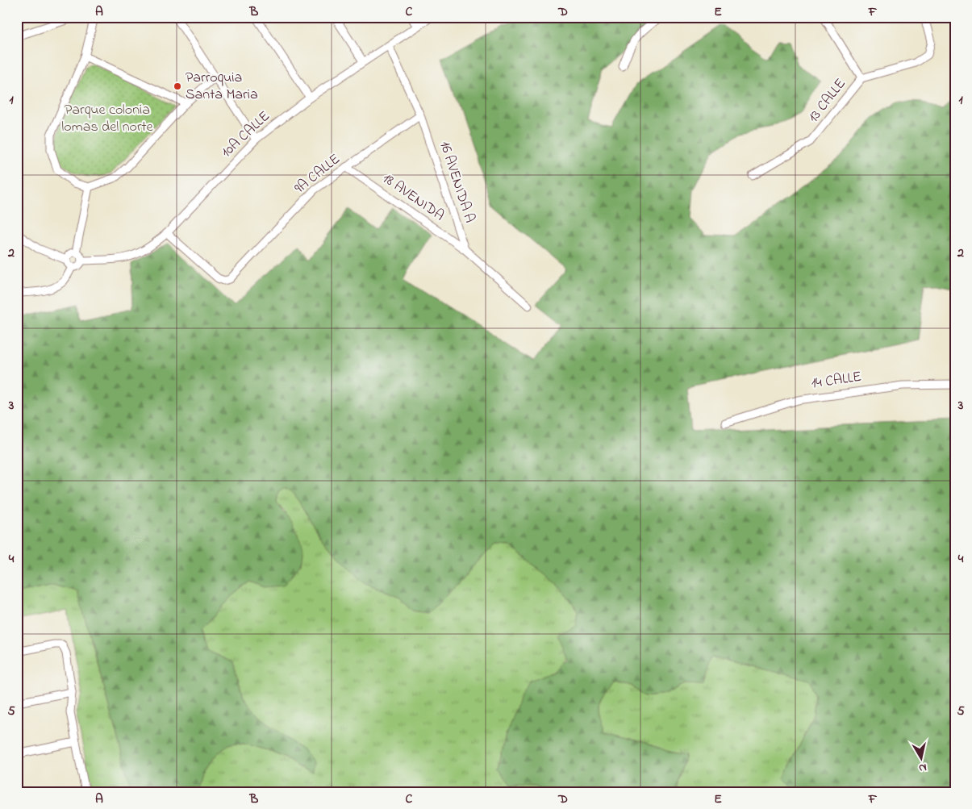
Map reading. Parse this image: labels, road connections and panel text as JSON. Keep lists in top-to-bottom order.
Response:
{
  "streets": {
    "street": [
      "13 CALLE",
      "10A CALLE",
      "9A CALLE",
      "16 AVENIDA A",
      "18 AVENIDA",
      "14 CALLE"
    ]
  },
  "crossings": [
    ["10A CALLE", "9A CALLE"],
    ["10A CALLE", "16 AVENIDA A"],
    ["9A CALLE", "16 AVENIDA A"],
    ["9A CALLE", "18 AVENIDA"],
    ["16 AVENIDA A", "18 AVENIDA"]
  ],
  "parks": ["Parque colonia lomas del norte"],
  "places": ["Parroquia Santa Maria"],
  "north": "bottom",
  "grid": {
    "columns": [
      "A",
      "B",
      "C",
      "D",
      "E",
      "F"
    ],
    "rows": [
      "1",
      "2",
      "3",
      "4",
      "5"
    ]
  }
}
